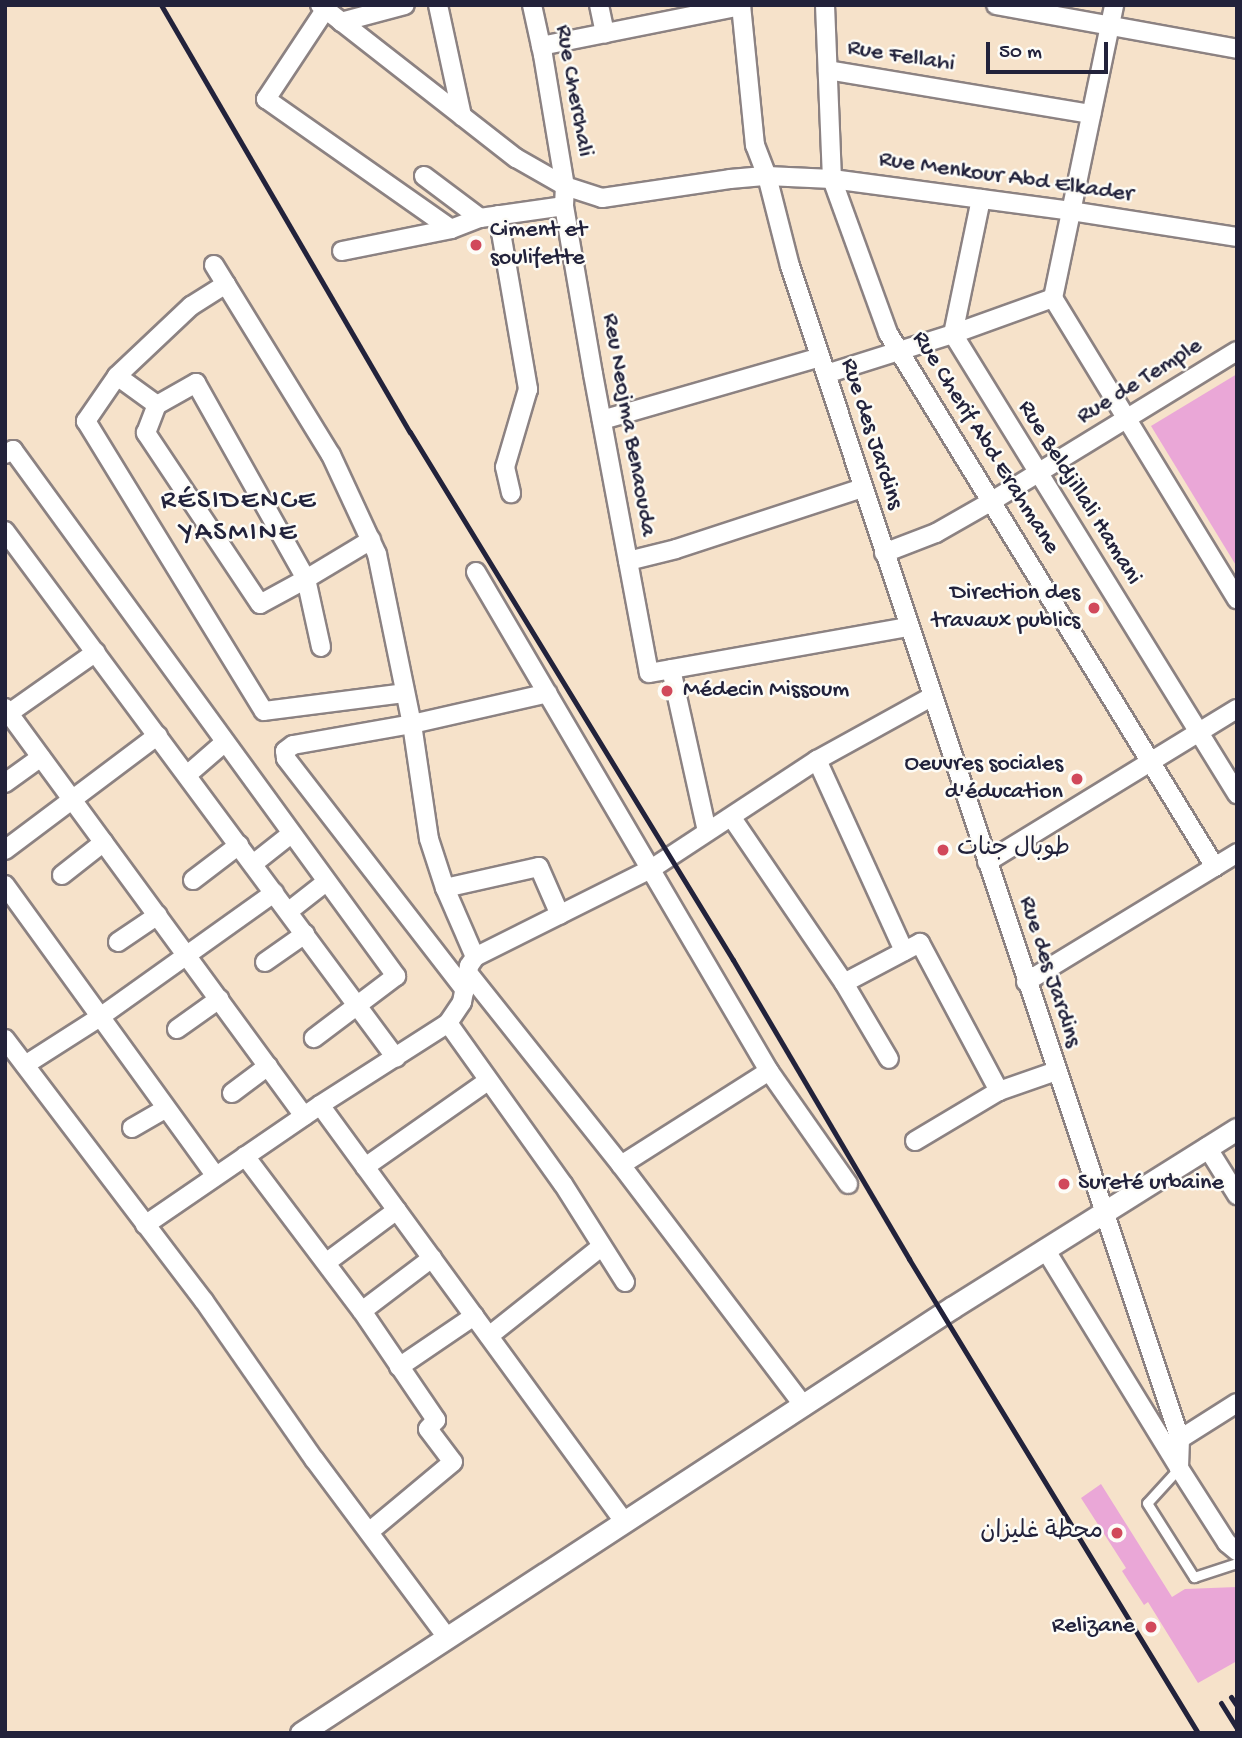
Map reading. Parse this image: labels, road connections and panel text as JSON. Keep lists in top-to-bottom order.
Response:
{
  "streets": {
    "street": [
      "Rue Fellahi",
      "Rue Cherchali",
      "Rue Menkour Abd Elkader",
      "Rue de Temple",
      "Reu Neojma Benaouda",
      "Rue des Jardins",
      "Rue Cherif Abd Erahmane",
      "Rue Beldjillali Hamani"
    ]
  },
  "crossings": [
    ["Rue Fellahi", "Rue Cherif Abd Erahmane"],
    ["Rue Cherchali", "Rue Menkour Abd Elkader"],
    ["Rue Cherchali", "Reu Neojma Benaouda"],
    ["Rue Menkour Abd Elkader", "Reu Neojma Benaouda"],
    ["Rue Menkour Abd Elkader", "Rue des Jardins"],
    ["Rue Menkour Abd Elkader", "Rue Cherif Abd Erahmane"],
    ["Rue de Temple", "Rue des Jardins"],
    ["Rue de Temple", "Rue Cherif Abd Erahmane"],
    ["Rue de Temple", "Rue Beldjillali Hamani"]
  ],
  "districts": ["RÉSIDENCE YASMINE"],
  "places": [
    "Ciment et soulifette",
    "Direction des travaux publics",
    "Médecin Missoum",
    "Oeuvres sociales d'éducation",
    "طوبال جنات",
    "Sureté urbaine",
    "محطة غليزان",
    "Relizane"
  ],
  "scale_bar": "50 m"
}
